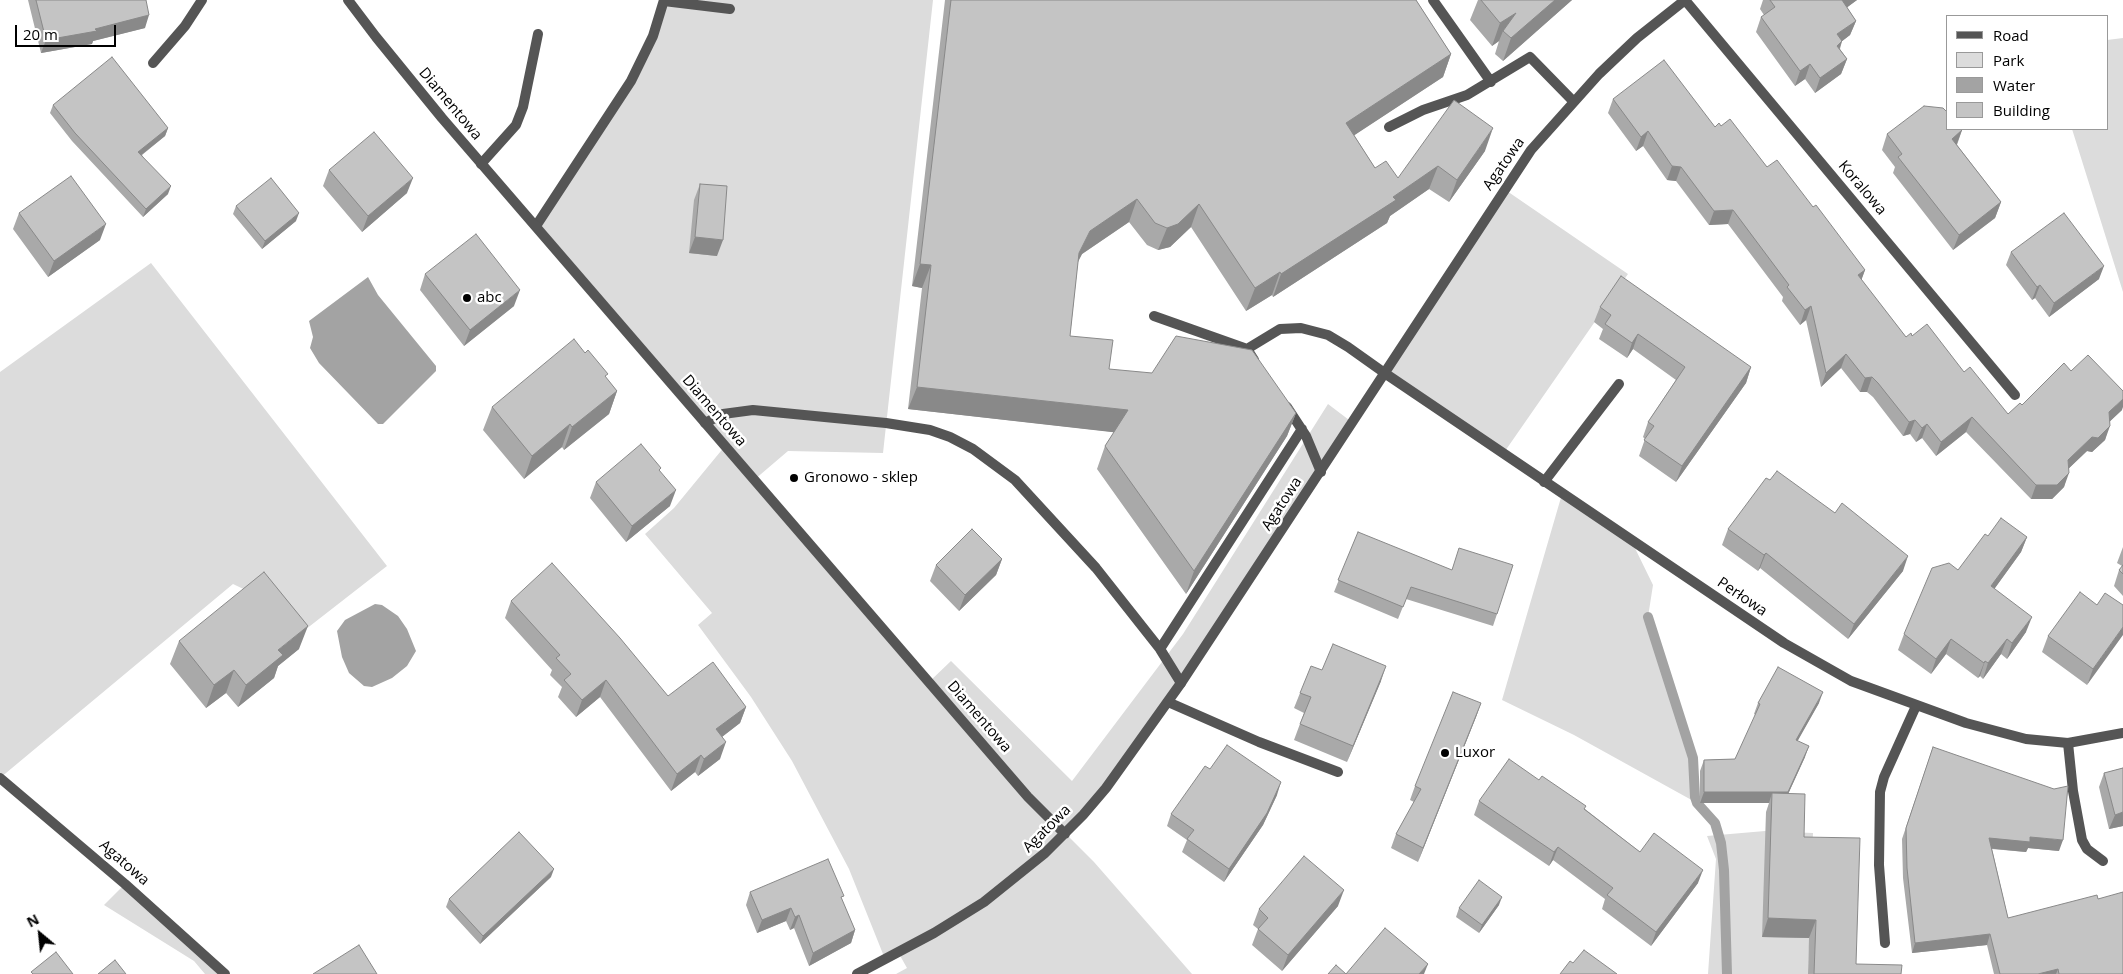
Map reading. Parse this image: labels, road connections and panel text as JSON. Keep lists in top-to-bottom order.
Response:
{
  "streets": {
    "street": [
      "Diamentowa",
      "Agatowa",
      "Koralowa",
      "Perłowa"
    ]
  },
  "crossings": [
    ["Diamentowa", "Agatowa"],
    ["Agatowa", "Koralowa"],
    ["Agatowa", "Perłowa"]
  ],
  "places": ["abc", "Gronowo - sklep", "Luxor"],
  "legend": [
    "Road",
    "Park",
    "Water",
    "Building"
  ],
  "scale_bar": "20 m",
  "north": "top left"
}
